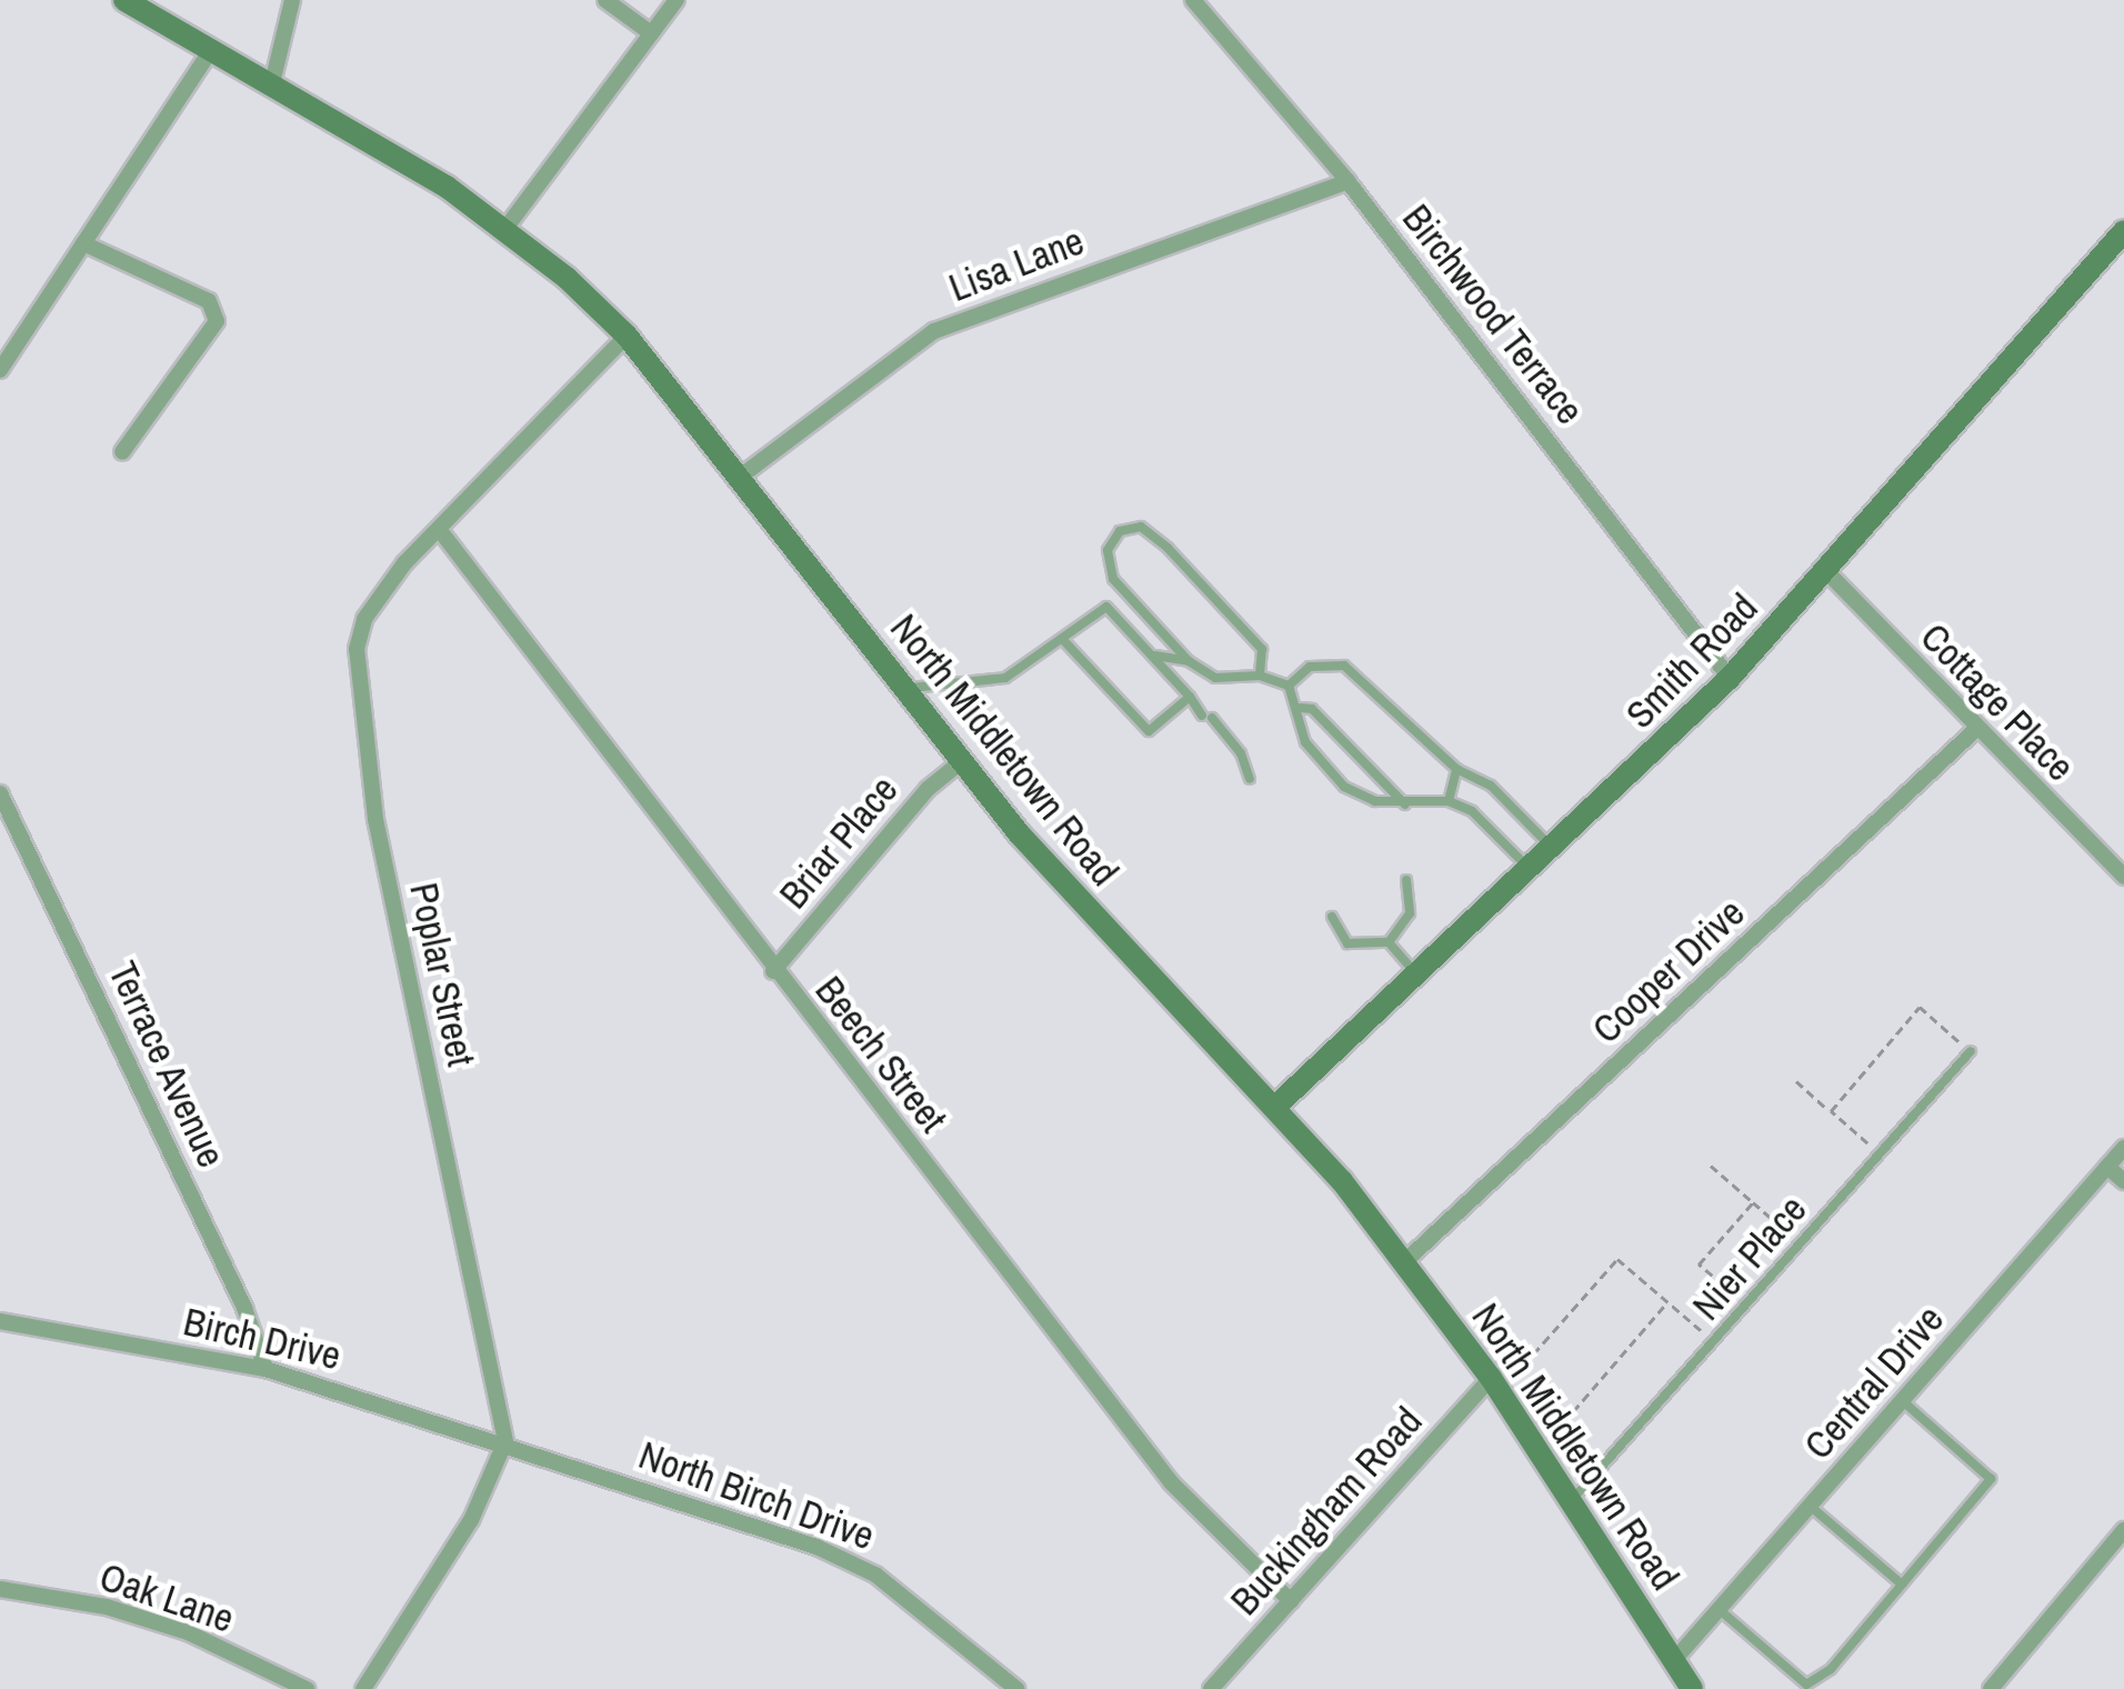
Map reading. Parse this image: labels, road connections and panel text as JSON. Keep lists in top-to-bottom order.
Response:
{
  "streets": {
    "street": [
      "Lisa Lane",
      "Birchwood Terrace",
      "Smith Road",
      "Cottage Place",
      "North Middletown Road",
      "Briar Place",
      "Cooper Drive",
      "Poplar Street",
      "Beech Street",
      "Terrace Avenue",
      "Birch Drive",
      "Central Drive",
      "North Birch Drive",
      "Buckingham Road",
      "Oak Lane"
    ],
    "lane": ["Nier Place"]
  },
  "crossings": [
    ["Lisa Lane", "Birchwood Terrace"],
    ["Lisa Lane", "North Middletown Road"],
    ["Birchwood Terrace", "Smith Road"],
    ["Smith Road", "Cottage Place"],
    ["Smith Road", "North Middletown Road"],
    ["Cottage Place", "Cooper Drive"],
    ["North Middletown Road", "Briar Place"],
    ["North Middletown Road", "Cooper Drive"],
    ["North Middletown Road", "Poplar Street"],
    ["North Middletown Road", "Nier Place"],
    ["North Middletown Road", "Central Drive"],
    ["North Middletown Road", "Buckingham Road"],
    ["Briar Place", "Beech Street"],
    ["Poplar Street", "Beech Street"],
    ["Poplar Street", "Birch Drive"],
    ["Poplar Street", "North Birch Drive"],
    ["Beech Street", "Buckingham Road"],
    ["Terrace Avenue", "Birch Drive"],
    ["Birch Drive", "North Birch Drive"]
  ]
}
